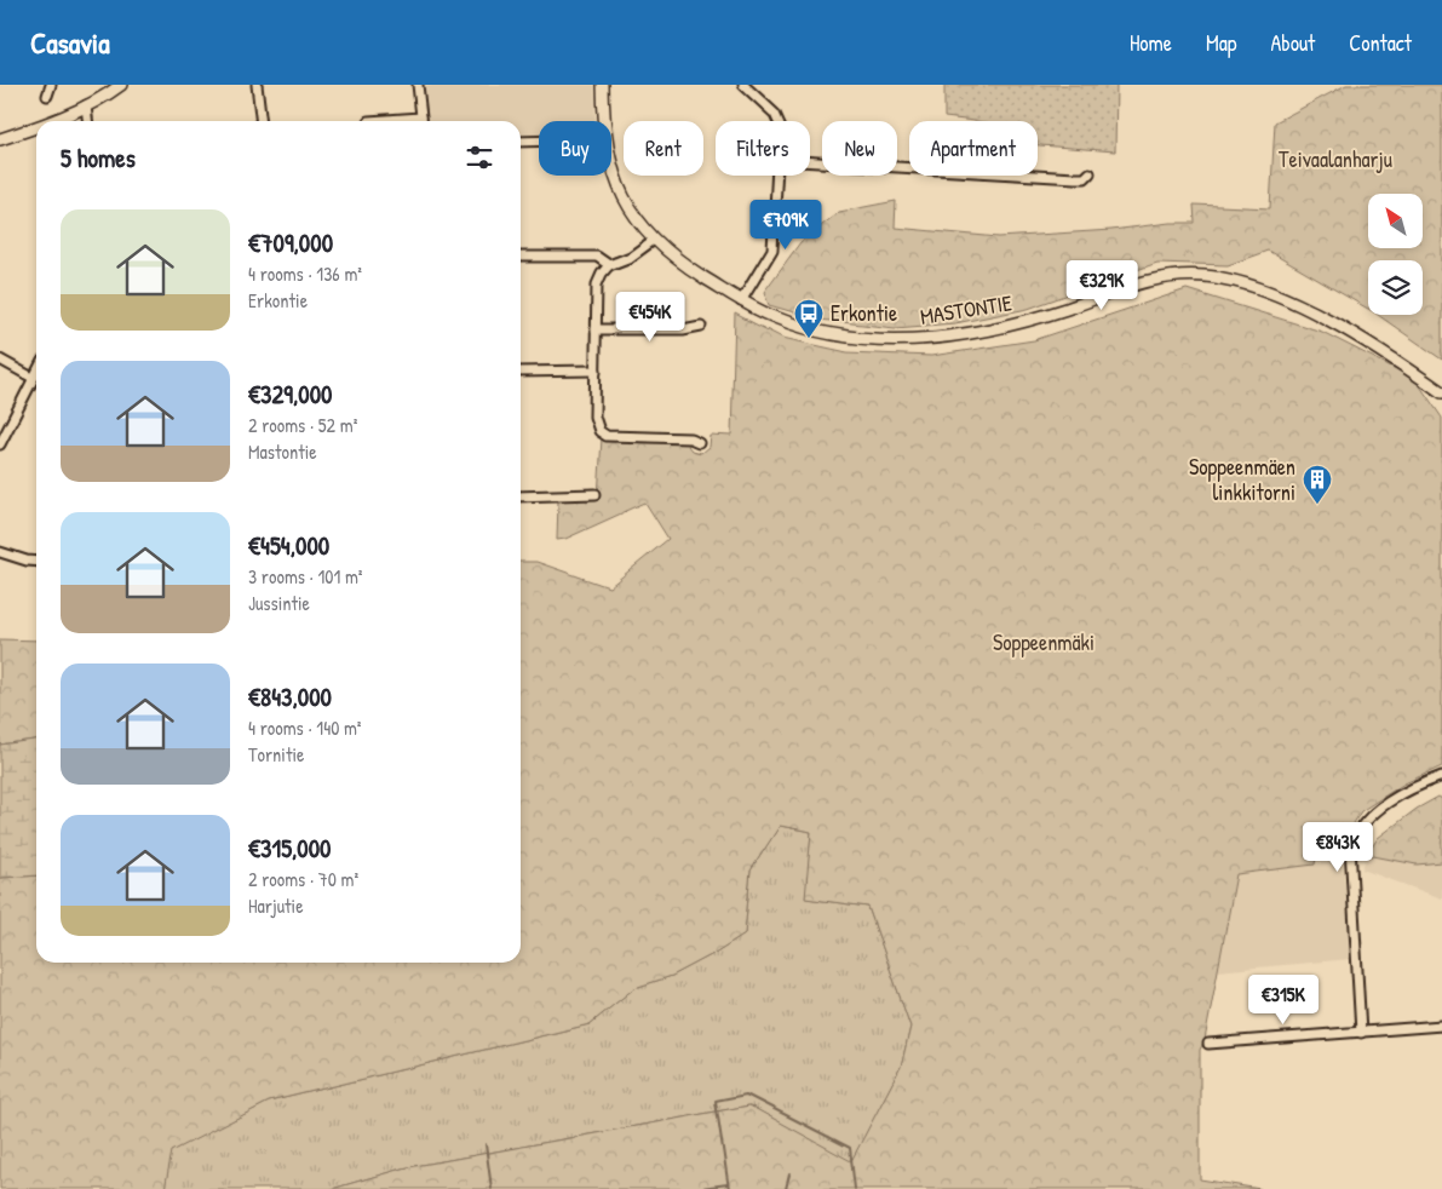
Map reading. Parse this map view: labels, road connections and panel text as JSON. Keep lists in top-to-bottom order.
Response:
{
  "streets": {
    "main road": ["MASTONTIE"]
  },
  "parks": ["Teivaalanharju", "Soppeenmäki"],
  "places": {
    "bus stop": ["Erkontie"],
    "building": ["Soppeenmäen linkkitorni"]
  },
  "north": "top left",
  "page": {
    "header": "Casavia",
    "nav": [
      "Home",
      "Map",
      "About",
      "Contact"
    ],
    "chip": [
      "Buy",
      "Rent",
      "Filters",
      "New",
      "Apartment"
    ],
    "heading": "5 homes",
    "list": [
      {
        "name": "€709,000",
        "note": "4 rooms · 136 m² · Erkontie"
      },
      {
        "name": "€329,000",
        "note": "2 rooms · 52 m² · Mastontie"
      },
      {
        "name": "€454,000",
        "note": "3 rooms · 101 m² · Jussintie"
      },
      {
        "name": "€843,000",
        "note": "4 rooms · 140 m² · Tornitie"
      },
      {
        "name": "€315,000",
        "note": "2 rooms · 70 m² · Harjutie"
      }
    ],
    "price": [
      "€709K",
      "€329K",
      "€454K",
      "€843K",
      "€315K"
    ]
  }
}
